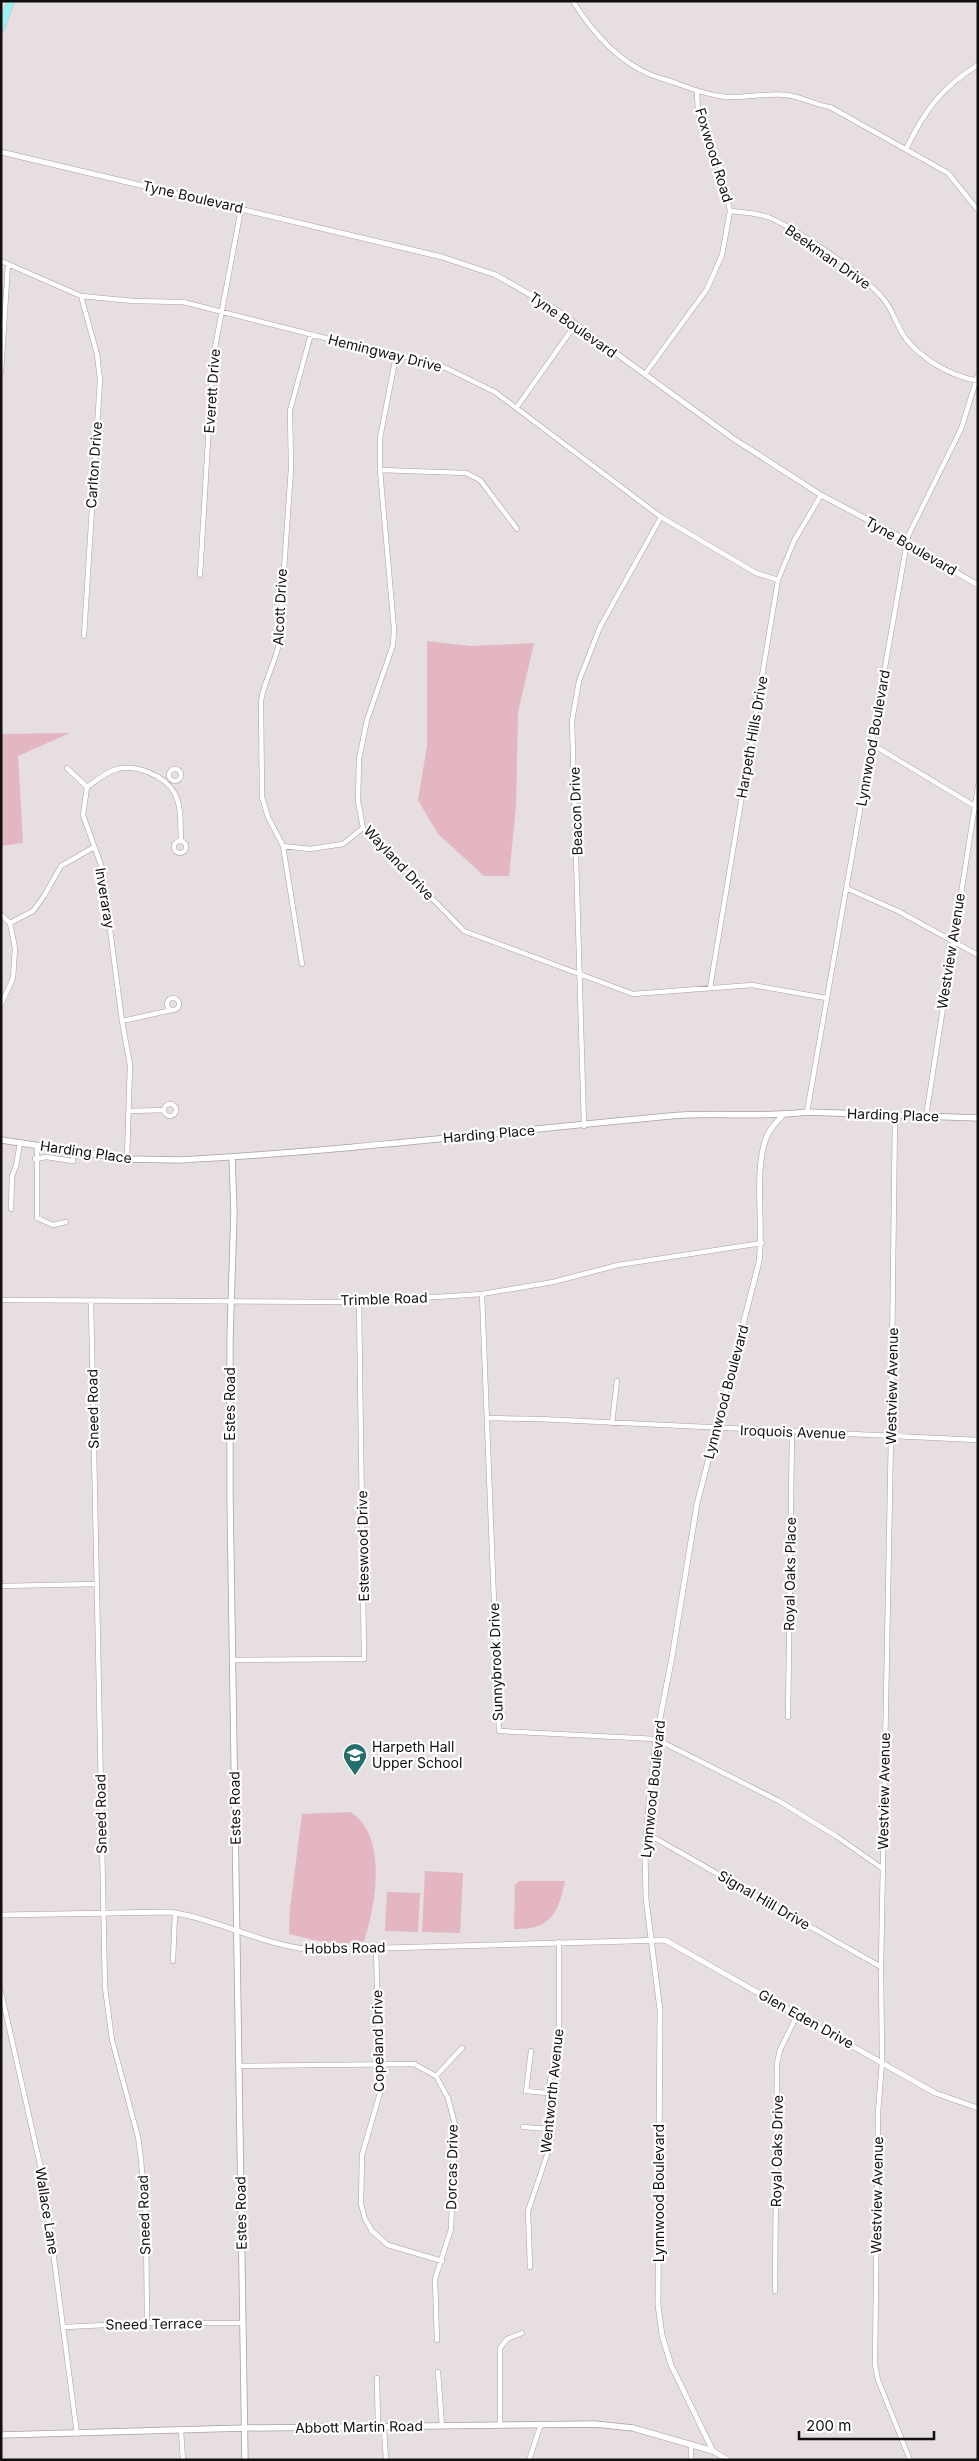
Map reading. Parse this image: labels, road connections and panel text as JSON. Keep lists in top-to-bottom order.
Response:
{
  "streets": {
    "main road": ["Harding Place", "Estes Road", "Abbott Martin Road"],
    "street": [
      "Foxwood Road",
      "Tyne Boulevard",
      "Beekman Drive",
      "Hemingway Drive",
      "Everett Drive",
      "Carlton Drive",
      "Alcott Drive",
      "Harpeth Hills Drive",
      "Lynnwood Boulevard",
      "Beacon Drive",
      "Wayland Drive",
      "Inveraray",
      "Westview Avenue",
      "Trimble Road",
      "Sneed Road",
      "Iroquois Avenue",
      "Esteswood Drive",
      "Royal Oaks Place",
      "Sunnybrook Drive",
      "Signal Hill Drive",
      "Hobbs Road",
      "Glen Eden Drive",
      "Copeland Drive",
      "Wentworth Avenue",
      "Royal Oaks Drive",
      "Dorcas Drive",
      "Wallace Lane",
      "Sneed Terrace"
    ]
  },
  "crossings": [
    ["Foxwood Road", "Tyne Boulevard"],
    ["Foxwood Road", "Beekman Drive"],
    ["Tyne Boulevard", "Everett Drive"],
    ["Tyne Boulevard", "Harpeth Hills Drive"],
    ["Tyne Boulevard", "Lynnwood Boulevard"],
    ["Beekman Drive", "Lynnwood Boulevard"],
    ["Hemingway Drive", "Everett Drive"],
    ["Hemingway Drive", "Carlton Drive"],
    ["Hemingway Drive", "Alcott Drive"],
    ["Hemingway Drive", "Harpeth Hills Drive"],
    ["Hemingway Drive", "Beacon Drive"],
    ["Hemingway Drive", "Wayland Drive"],
    ["Harpeth Hills Drive", "Wayland Drive"],
    ["Lynnwood Boulevard", "Wayland Drive"],
    ["Lynnwood Boulevard", "Harding Place"],
    ["Lynnwood Boulevard", "Trimble Road"],
    ["Lynnwood Boulevard", "Iroquois Avenue"],
    ["Lynnwood Boulevard", "Sunnybrook Drive"],
    ["Lynnwood Boulevard", "Signal Hill Drive"],
    ["Lynnwood Boulevard", "Glen Eden Drive"],
    ["Lynnwood Boulevard", "Abbott Martin Road"],
    ["Beacon Drive", "Wayland Drive"],
    ["Beacon Drive", "Harding Place"],
    ["Inveraray", "Harding Place"],
    ["Westview Avenue", "Harding Place"],
    ["Westview Avenue", "Iroquois Avenue"],
    ["Westview Avenue", "Sunnybrook Drive"],
    ["Westview Avenue", "Signal Hill Drive"],
    ["Westview Avenue", "Glen Eden Drive"],
    ["Harding Place", "Estes Road"],
    ["Trimble Road", "Estes Road"],
    ["Trimble Road", "Sneed Road"],
    ["Trimble Road", "Esteswood Drive"],
    ["Trimble Road", "Sunnybrook Drive"],
    ["Estes Road", "Esteswood Drive"],
    ["Estes Road", "Hobbs Road"],
    ["Estes Road", "Sneed Terrace"],
    ["Estes Road", "Abbott Martin Road"],
    ["Sneed Road", "Hobbs Road"],
    ["Sneed Road", "Sneed Terrace"],
    ["Iroquois Avenue", "Royal Oaks Place"],
    ["Iroquois Avenue", "Sunnybrook Drive"],
    ["Hobbs Road", "Glen Eden Drive"],
    ["Hobbs Road", "Copeland Drive"],
    ["Hobbs Road", "Wentworth Avenue"],
    ["Glen Eden Drive", "Royal Oaks Drive"],
    ["Copeland Drive", "Dorcas Drive"],
    ["Wallace Lane", "Sneed Terrace"],
    ["Wallace Lane", "Abbott Martin Road"]
  ],
  "places": {
    "school or university": ["Harpeth Hall Upper School"]
  },
  "scale_bar": "200 m"
}
